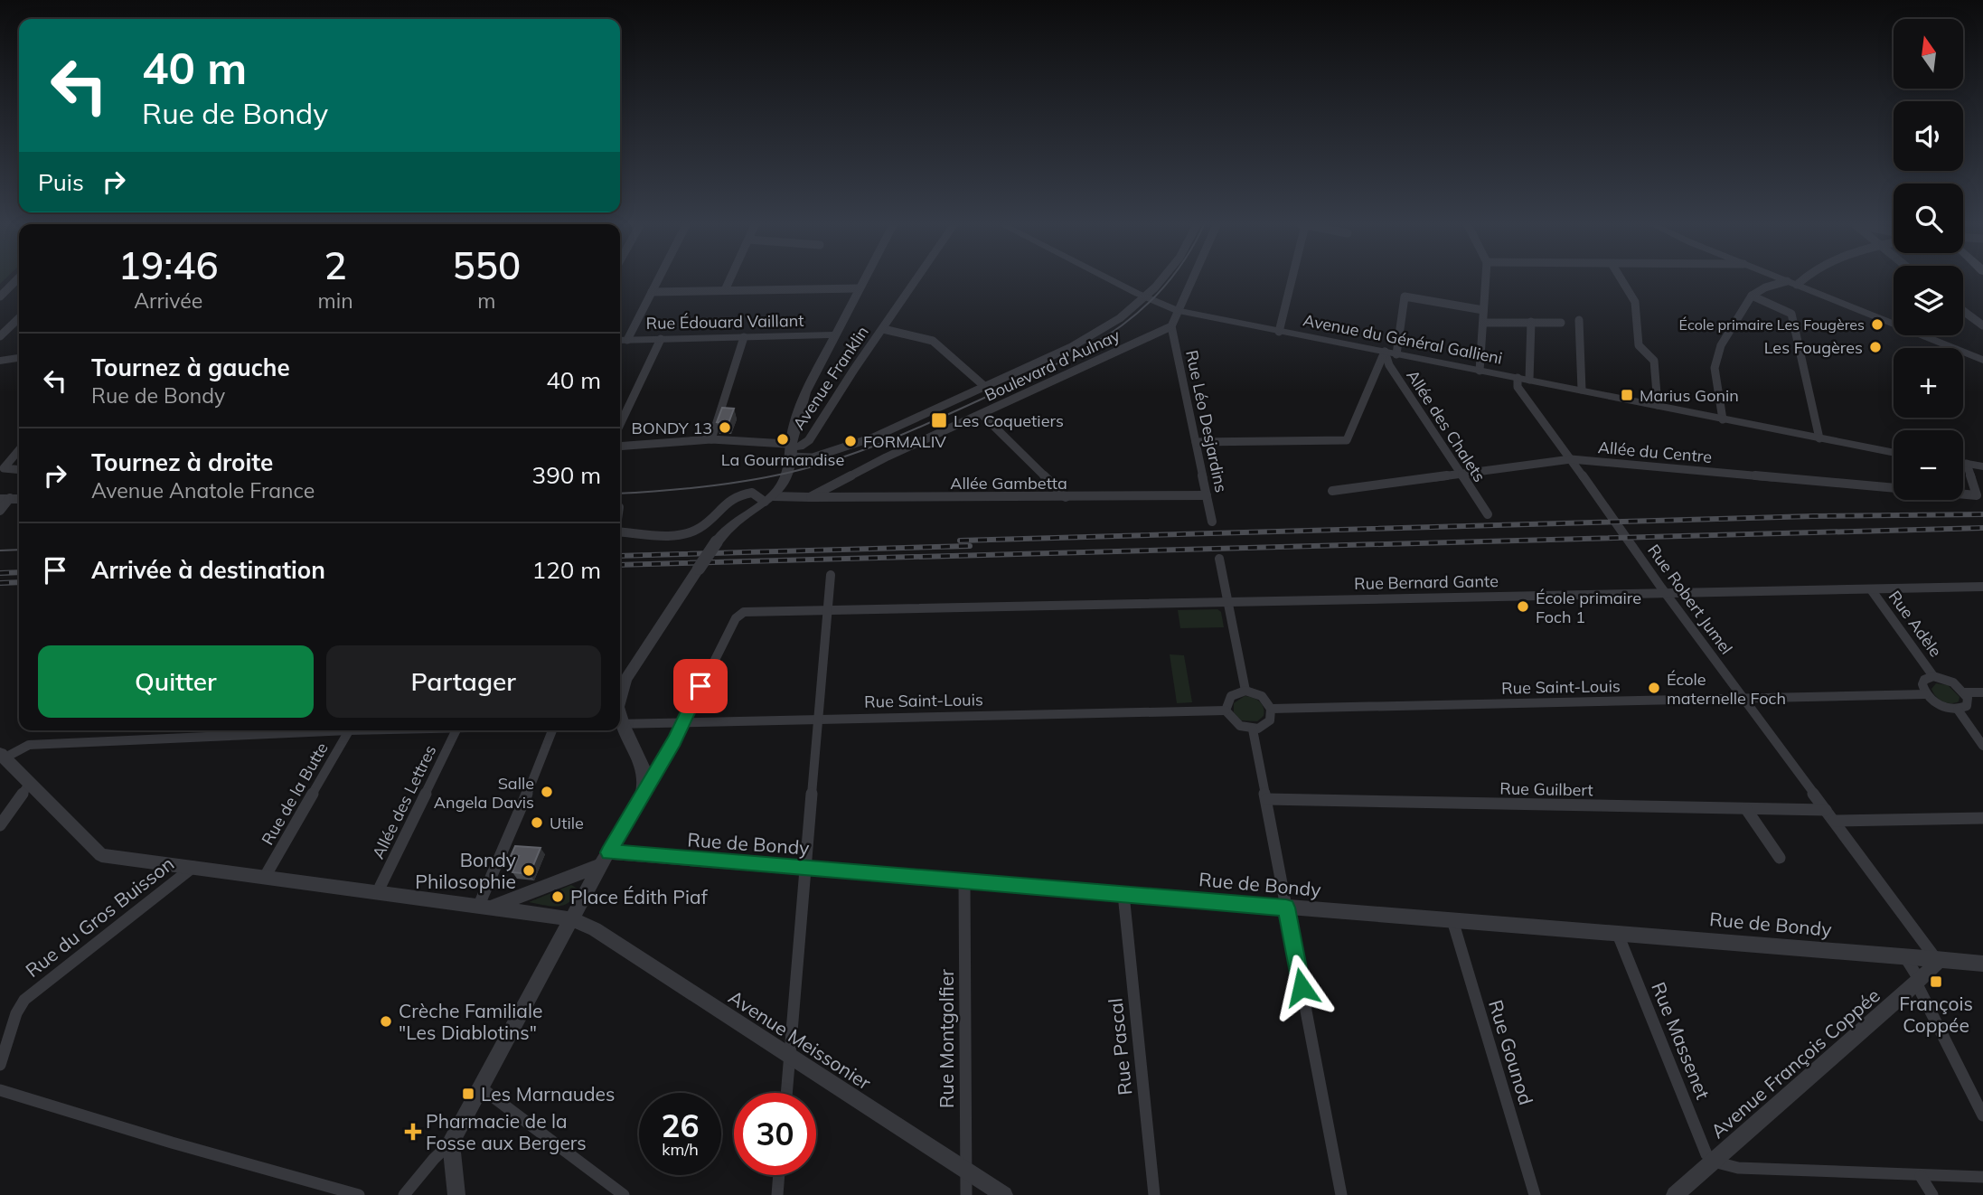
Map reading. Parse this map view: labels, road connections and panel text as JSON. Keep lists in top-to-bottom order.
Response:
{
  "streets": {
    "street": [
      "Rue Édouard Vaillant",
      "Avenue du Général Gallieni",
      "Boulevard d'Aulnay",
      "Avenue Franklin",
      "Rue Léo Desjardins",
      "Allée des Chalets",
      "Allée du Centre",
      "Allée Gambetta",
      "Rue Bernard Gante",
      "Rue Robert Jumel",
      "Rue Adèle",
      "Rue Saint-Louis",
      "Rue Guilbert",
      "Rue de la Butte",
      "Allée des Lettres",
      "Rue de Bondy",
      "Rue du Gros Buisson",
      "Rue Montgolfier",
      "Avenue Meissonier",
      "Rue Massenet",
      "Rue Pascal",
      "Rue Gounod",
      "Avenue François Coppée"
    ]
  },
  "crossings": [
    ["Avenue du Général Gallieni", "Boulevard d'Aulnay"],
    ["Avenue du Général Gallieni", "Allée des Chalets"],
    ["Avenue du Général Gallieni", "Rue Robert Jumel"],
    ["Boulevard d'Aulnay", "Avenue Franklin"],
    ["Boulevard d'Aulnay", "Rue Léo Desjardins"],
    ["Boulevard d'Aulnay", "Allée Gambetta"],
    ["Rue Léo Desjardins", "Allée Gambetta"],
    ["Allée des Chalets", "Allée du Centre"],
    ["Allée du Centre", "Rue Robert Jumel"],
    ["Rue Bernard Gante", "Rue Robert Jumel"],
    ["Rue Bernard Gante", "Rue Adèle"],
    ["Rue Bernard Gante", "Rue Saint-Louis"],
    ["Rue Robert Jumel", "Rue Saint-Louis"],
    ["Rue Robert Jumel", "Rue Guilbert"],
    ["Rue Robert Jumel", "Rue de Bondy"],
    ["Rue Robert Jumel", "Avenue François Coppée"],
    ["Rue de la Butte", "Avenue Meissonier"],
    ["Allée des Lettres", "Avenue Meissonier"],
    ["Rue de Bondy", "Rue Montgolfier"],
    ["Rue de Bondy", "Rue Massenet"],
    ["Rue de Bondy", "Rue Pascal"],
    ["Rue de Bondy", "Rue Gounod"],
    ["Rue de Bondy", "Avenue François Coppée"],
    ["Rue du Gros Buisson", "Avenue Meissonier"],
    ["Rue Montgolfier", "Avenue Meissonier"],
    ["Rue Massenet", "Avenue François Coppée"]
  ],
  "places": {
    "other": [
      "École primaire Les Fougères",
      "Les Fougères",
      "BONDY 13",
      "La Gourmandise",
      "FORMALIV",
      "École primaire Foch 1",
      "École maternelle Foch",
      "Salle Angela Davis",
      "Utile",
      "Bondy Philosophie",
      "Place Édith Piaf",
      "Crèche Familiale \"Les Diablotins\""
    ],
    "transit": [
      "Marius Gonin",
      "Les Coquetiers",
      "François Coppée",
      "Les Marnaudes"
    ],
    "health": ["Pharmacie de la Fosse aux Bergers"]
  },
  "north": "top",
  "page": {
    "map_buttons": ["+", "−"],
    "turn": ["40 m", "Rue de Bondy"],
    "then": "Puis",
    "eta": [
      "19:46",
      "Arrivée",
      "2",
      "min",
      "550",
      "m"
    ],
    "list": [
      {
        "name": "Tournez à gauche",
        "note": "Rue de Bondy",
        "value": "40 m"
      },
      {
        "name": "Tournez à droite",
        "note": "Avenue Anatole France",
        "value": "390 m"
      },
      {
        "name": "Arrivée à destination",
        "value": "120 m"
      }
    ],
    "buttons": ["Quitter", "Partager"],
    "speed": "26 km/h",
    "limit": "30"
  }
}
